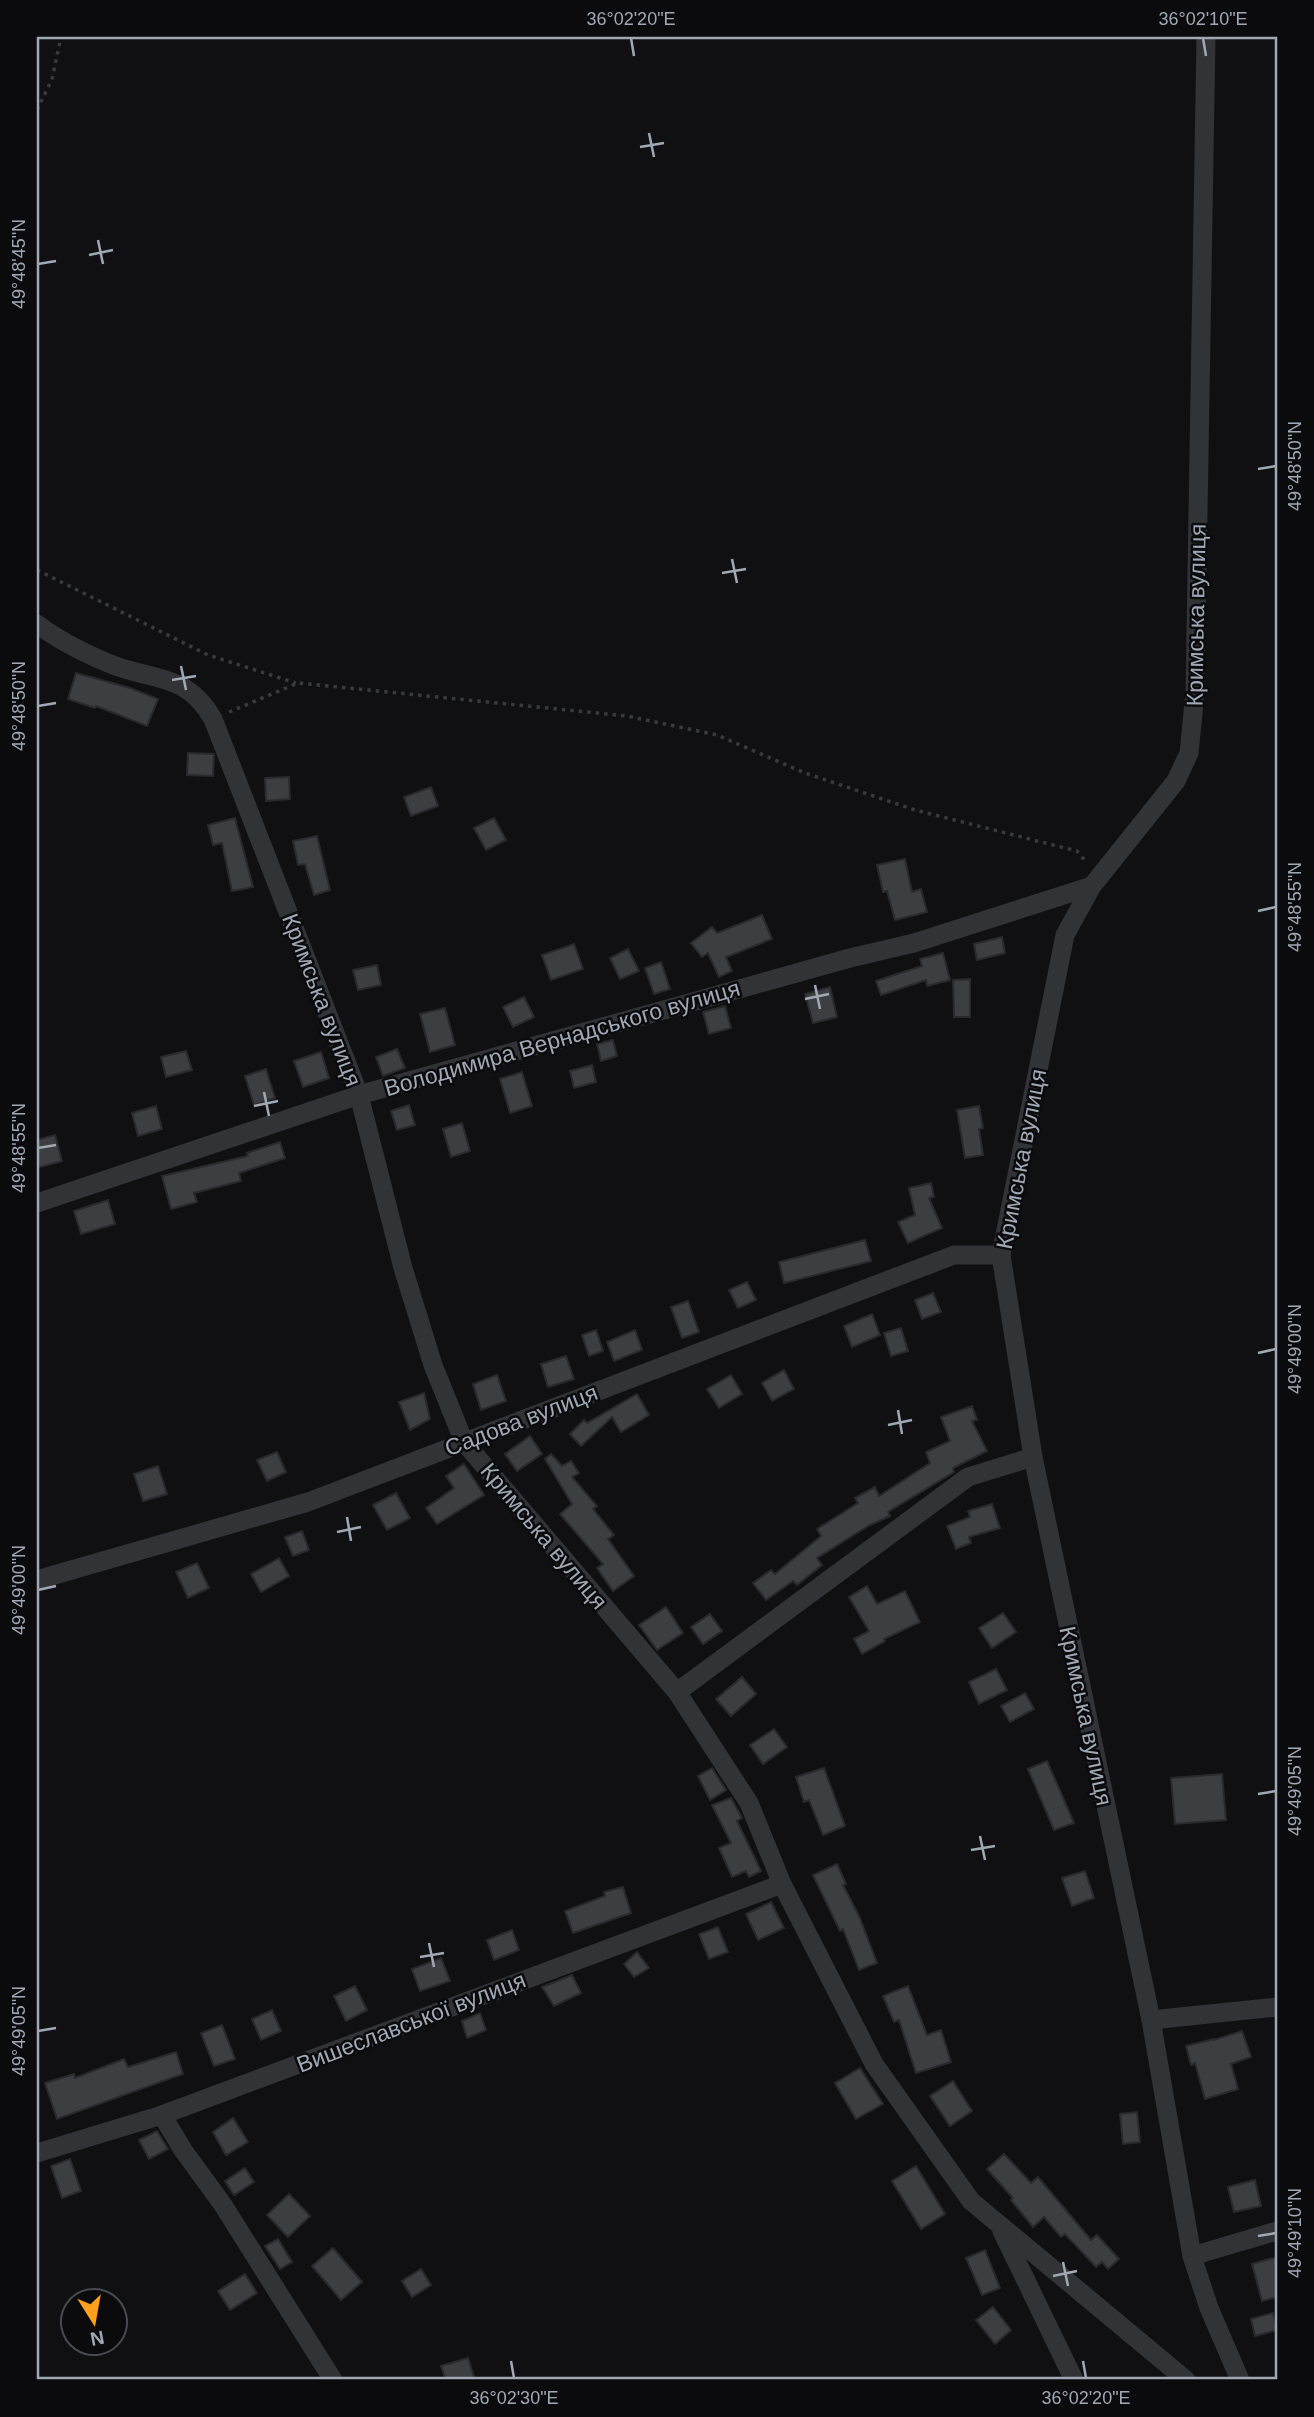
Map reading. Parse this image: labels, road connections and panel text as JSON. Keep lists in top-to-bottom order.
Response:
{
  "streets": {
    "street": [
      "Кримська вулиця",
      "Володимира Вернадського вулиця",
      "Садова вулиця",
      "Вишеславської вулиця"
    ]
  },
  "crossings": [
    ["Кримська вулиця", "Володимира Вернадського вулиця"],
    ["Кримська вулиця", "Садова вулиця"],
    ["Кримська вулиця", "Вишеславської вулиця"]
  ],
  "north": "bottom",
  "coordinates": [
    "36°02'20\"E",
    "36°02'10\"E",
    "49°48'45\"N",
    "49°48'50\"N",
    "49°48'55\"N",
    "49°49'00\"N",
    "49°49'05\"N",
    "49°49'10\"N",
    "36°02'30\"E"
  ]
}
